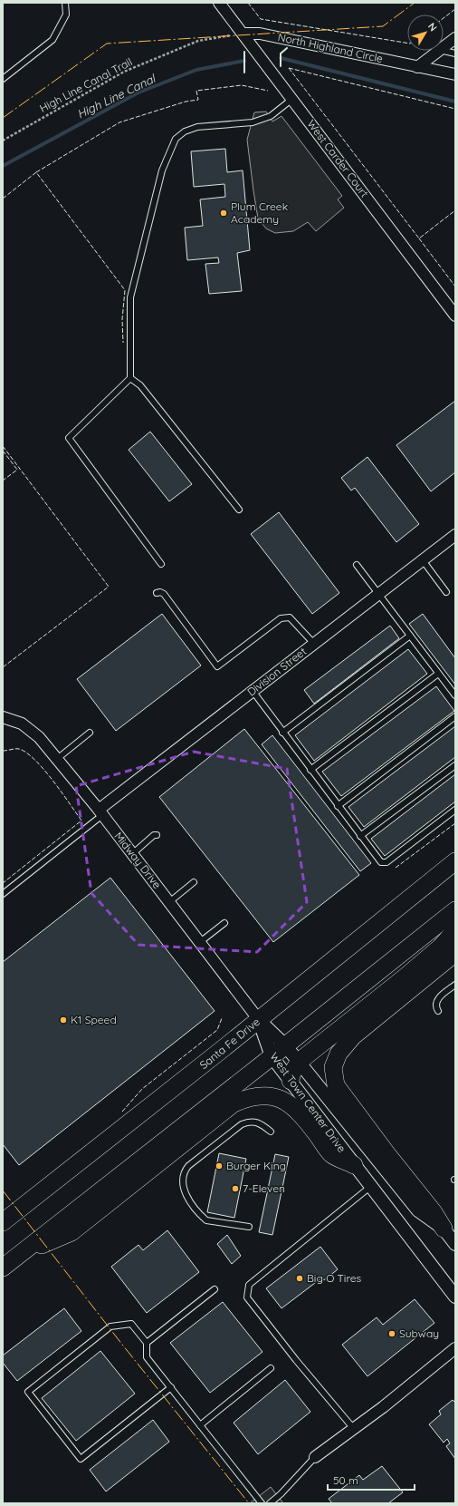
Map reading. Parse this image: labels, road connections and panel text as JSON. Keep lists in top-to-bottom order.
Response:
{
  "streets": {
    "highway": ["Santa Fe Drive"],
    "street": [
      "North Highland Circle",
      "West Carder Court",
      "Division Street",
      "Midway Drive",
      "West Town Center Drive"
    ],
    "path": ["High Line Canal Trail"]
  },
  "crossings": [
    ["North Highland Circle", "High Line Canal Trail"],
    ["North Highland Circle", "West Carder Court"],
    ["High Line Canal Trail", "West Carder Court"],
    ["Division Street", "Midway Drive"],
    ["Midway Drive", "Santa Fe Drive"],
    ["Midway Drive", "West Town Center Drive"],
    ["Santa Fe Drive", "West Town Center Drive"]
  ],
  "water": ["High Line Canal"],
  "places": [
    "Plum Creek Academy",
    "K1 Speed",
    "Burger King",
    "7-Eleven",
    "Big O Tires",
    "Subway"
  ],
  "scale_bar": "50 m",
  "north": "top right"
}
